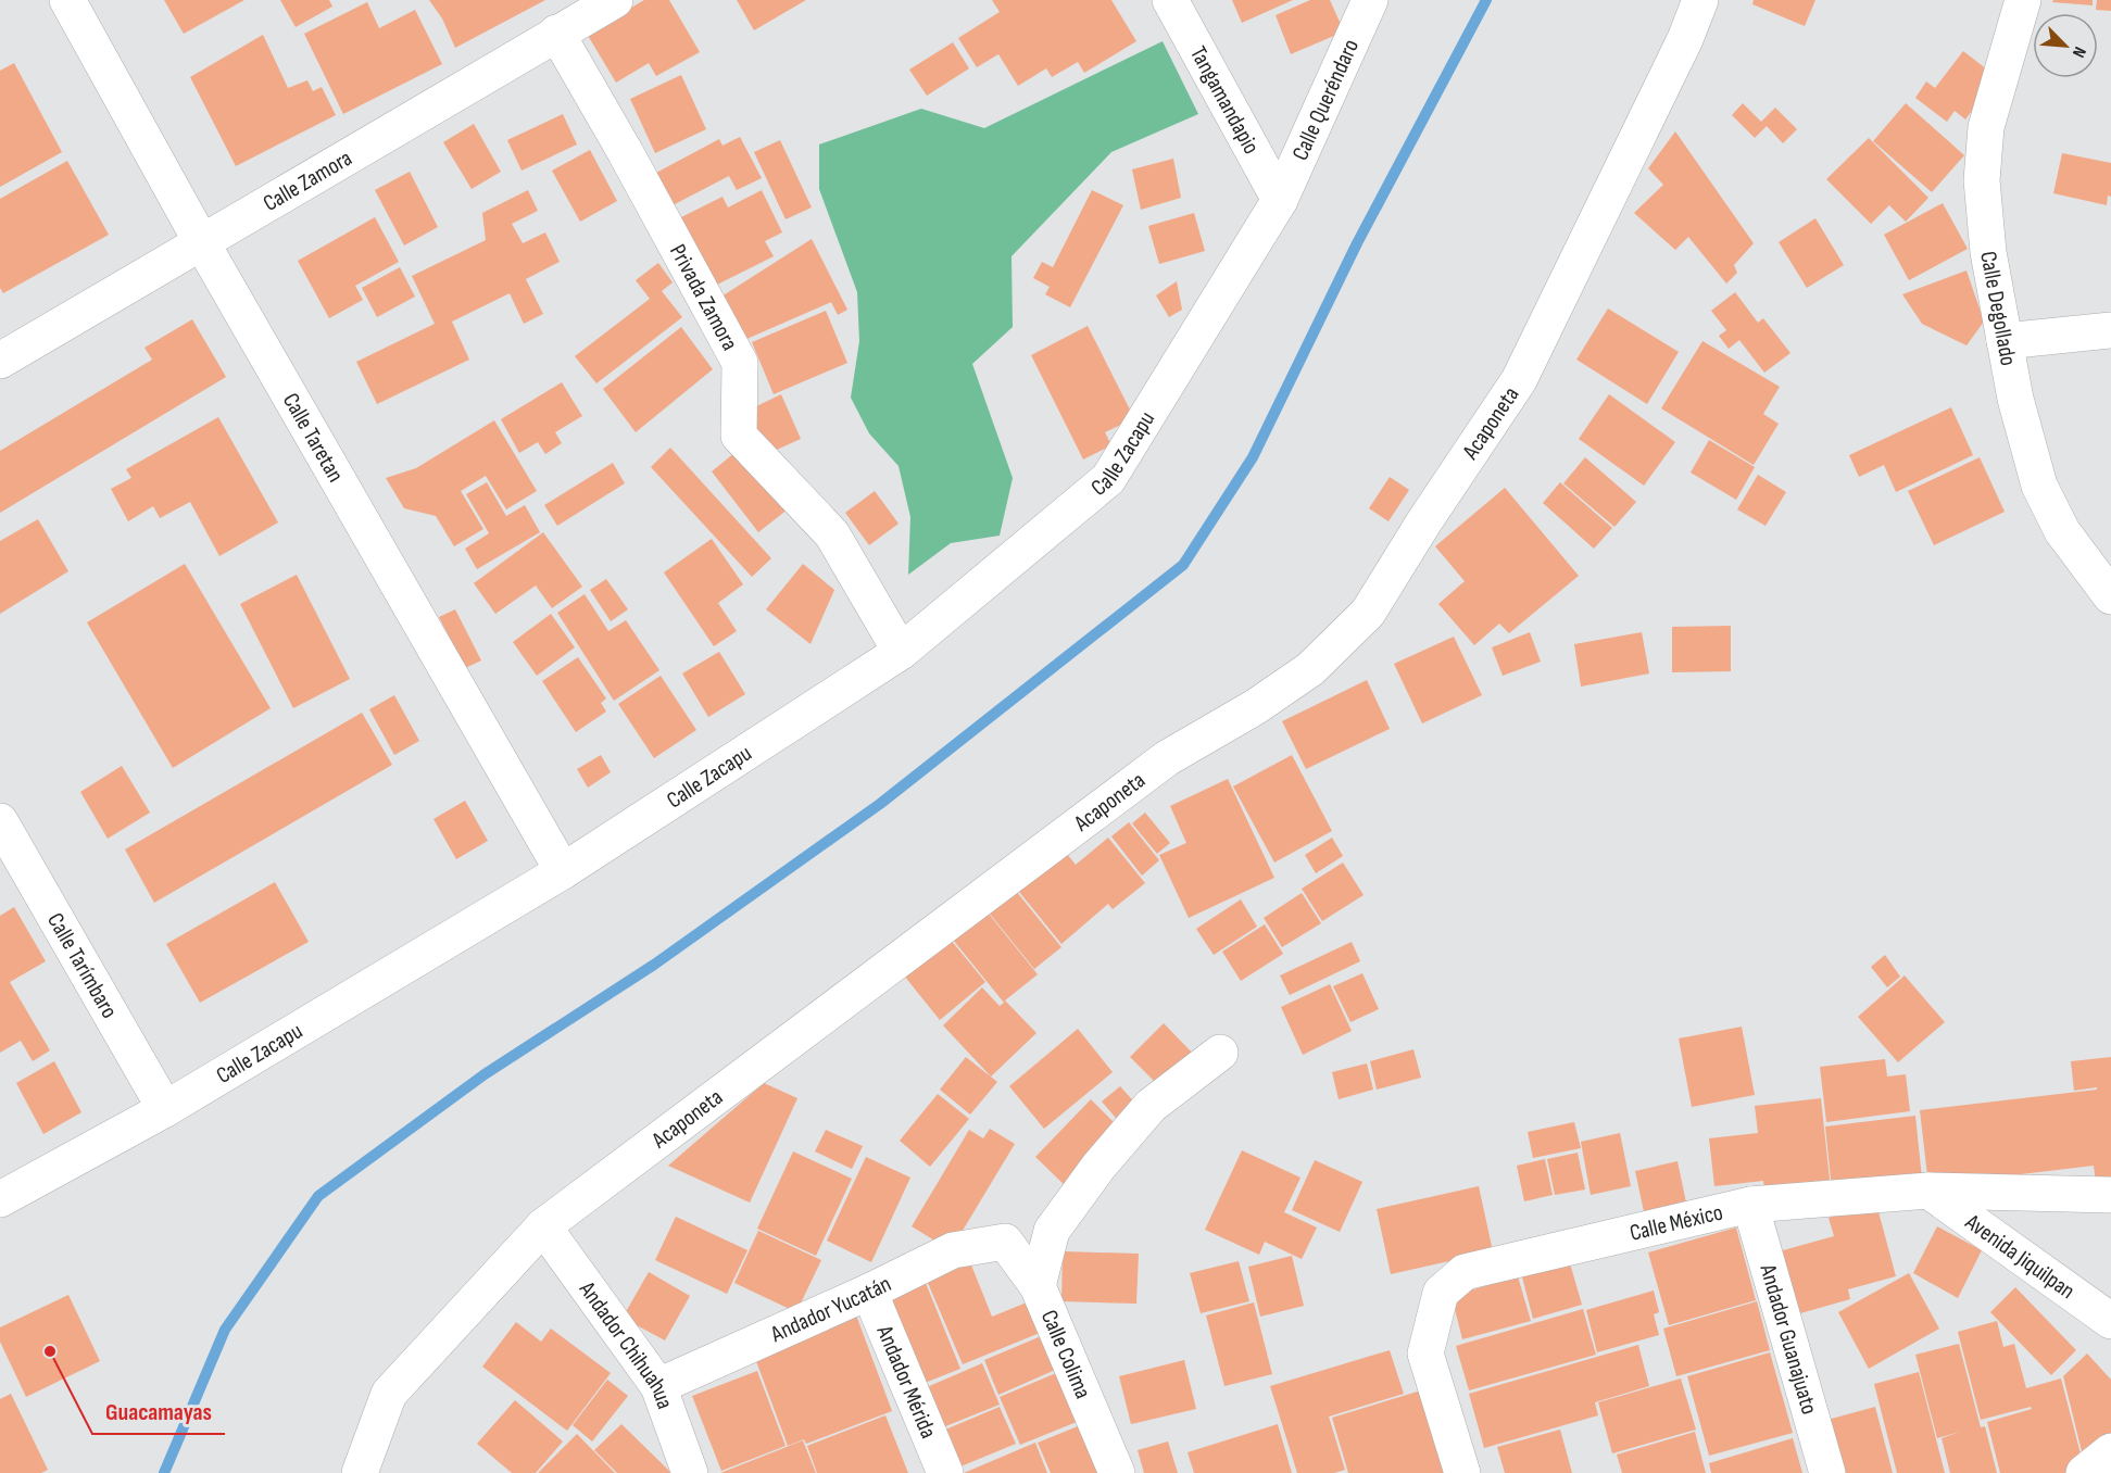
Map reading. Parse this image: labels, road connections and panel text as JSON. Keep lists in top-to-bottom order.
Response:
{
  "streets": {
    "street": [
      "Tangamandapio",
      "Calle Queréndaro",
      "Calle Zamora",
      "Privada Zamora",
      "Calle Degollado",
      "Acaponeta",
      "Calle Taretan",
      "Calle Zacapu",
      "Calle Tarímbaro",
      "Calle México",
      "Avenida Jiquilpan",
      "Andador Yucatán",
      "Andador Guanajuato",
      "Andador Chihuahua",
      "Calle Colima",
      "Andador Mérida"
    ]
  },
  "crossings": [
    ["Tangamandapio", "Calle Queréndaro"],
    ["Tangamandapio", "Calle Zacapu"],
    ["Calle Queréndaro", "Calle Zacapu"],
    ["Calle Zamora", "Privada Zamora"],
    ["Calle Zamora", "Calle Taretan"],
    ["Privada Zamora", "Calle Zacapu"],
    ["Acaponeta", "Andador Chihuahua"],
    ["Calle Taretan", "Calle Zacapu"],
    ["Calle Zacapu", "Calle Tarímbaro"],
    ["Calle México", "Avenida Jiquilpan"],
    ["Calle México", "Andador Guanajuato"],
    ["Andador Yucatán", "Andador Chihuahua"],
    ["Andador Yucatán", "Calle Colima"],
    ["Andador Yucatán", "Andador Mérida"]
  ],
  "places": ["Guacamayas"],
  "north": "bottom right"
}
